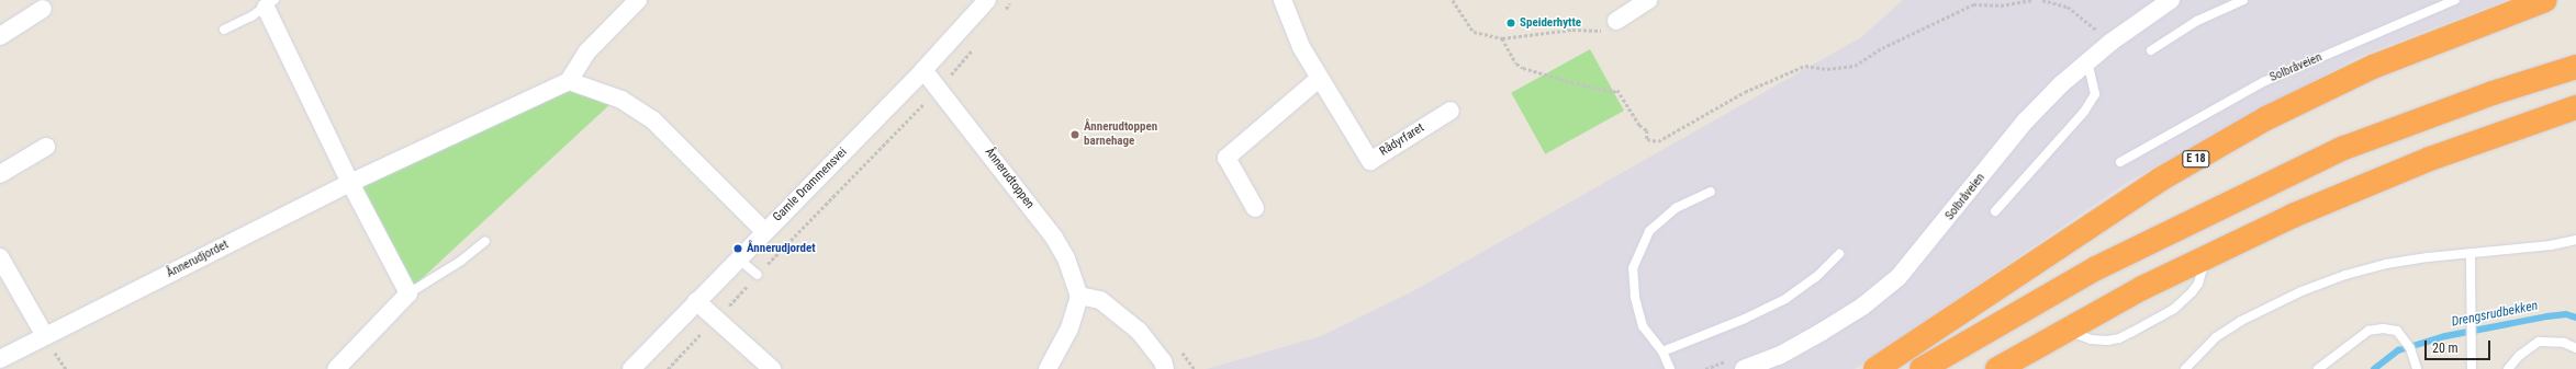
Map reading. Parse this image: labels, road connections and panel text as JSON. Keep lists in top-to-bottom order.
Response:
{
  "streets": {
    "highway": ["E 18"],
    "street": [
      "Solbråveien",
      "Rådyrfaret",
      "Ånnerudtoppen",
      "Gamle Drammensvei",
      "Ånnerudjordet"
    ]
  },
  "crossings": [
    ["Ånnerudtoppen", "Gamle Drammensvei"]
  ],
  "water": ["Drengsrudbekken"],
  "places": ["Speiderhytte", "Ånnerudtoppen barnehage", "Ånnerudjordet"],
  "scale_bar": "20 m"
}
